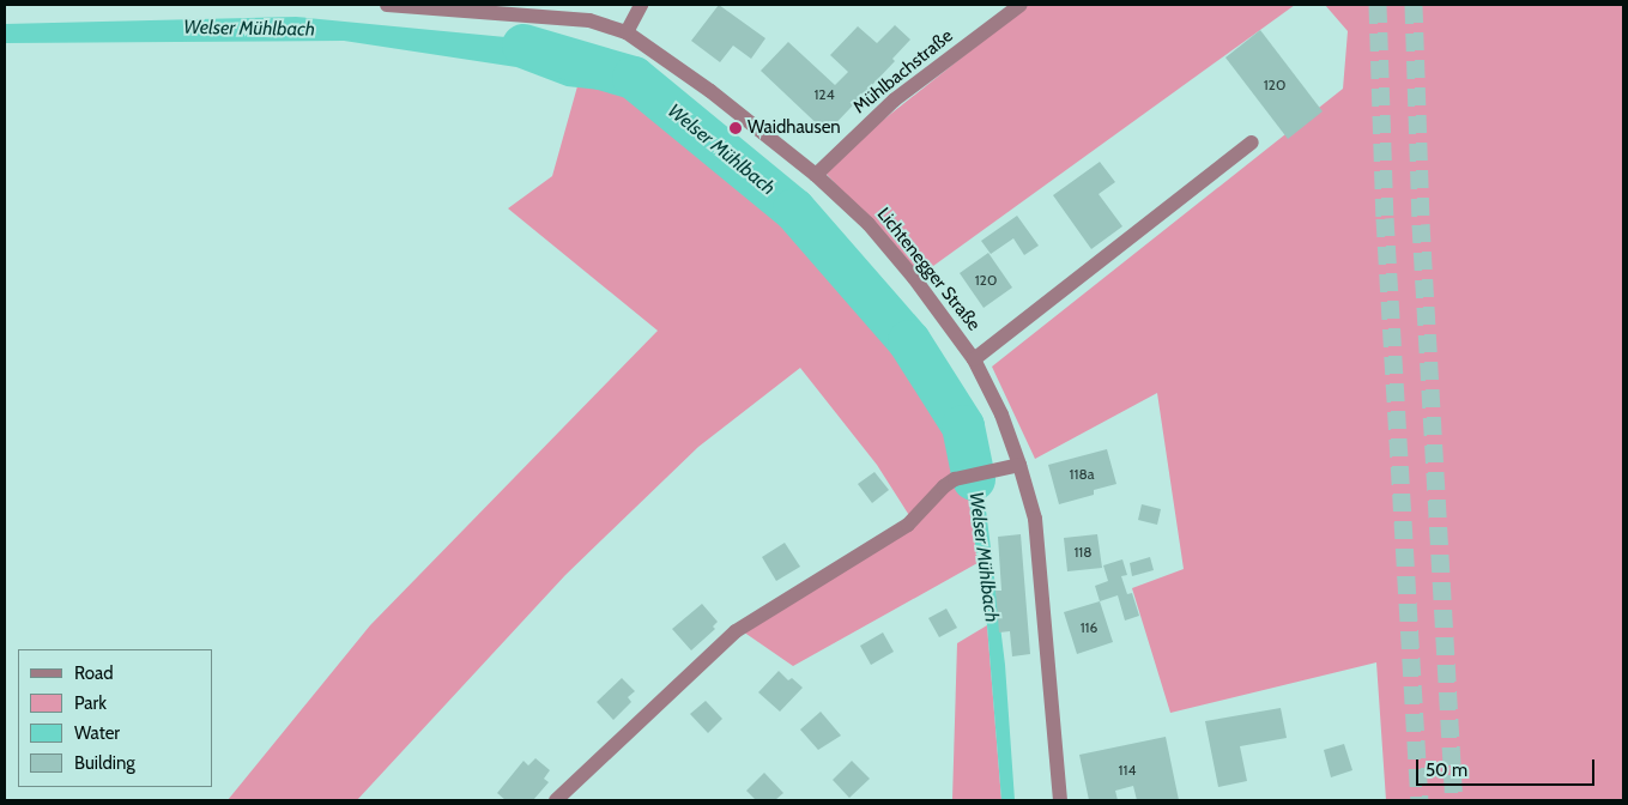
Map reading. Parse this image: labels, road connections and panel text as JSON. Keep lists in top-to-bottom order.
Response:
{
  "streets": {
    "street": ["Mühlbachstraße", "Lichtenegger Straße"]
  },
  "crossings": [
    ["Mühlbachstraße", "Lichtenegger Straße"]
  ],
  "water": ["Welser Mühlbach"],
  "places": ["Waidhausen"],
  "house_numbers": [
    "120",
    "124",
    "120",
    "118a",
    "118",
    "116",
    "114"
  ],
  "legend": [
    "Road",
    "Park",
    "Water",
    "Building"
  ],
  "scale_bar": "50 m"
}
